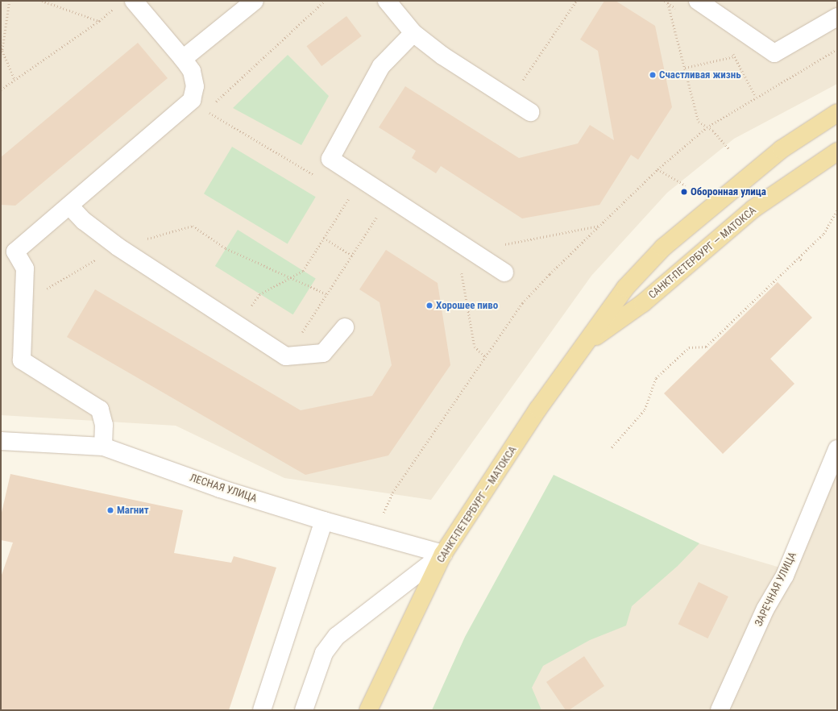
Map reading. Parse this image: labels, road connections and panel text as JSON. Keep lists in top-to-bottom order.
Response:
{
  "streets": {
    "main road": ["САНКТ-ПЕТЕРБУРГ — МАТОКСА"],
    "street": ["ЛЕСНАЯ УЛИЦА", "ЗАРЕЧНАЯ УЛИЦА"]
  },
  "crossings": [
    ["САНКТ-ПЕТЕРБУРГ — МАТОКСА", "ЛЕСНАЯ УЛИЦА"]
  ],
  "places": [
    "Счастливая жизнь",
    "Оборонная улица",
    "Хорошее пиво",
    "Магнит"
  ]
}
